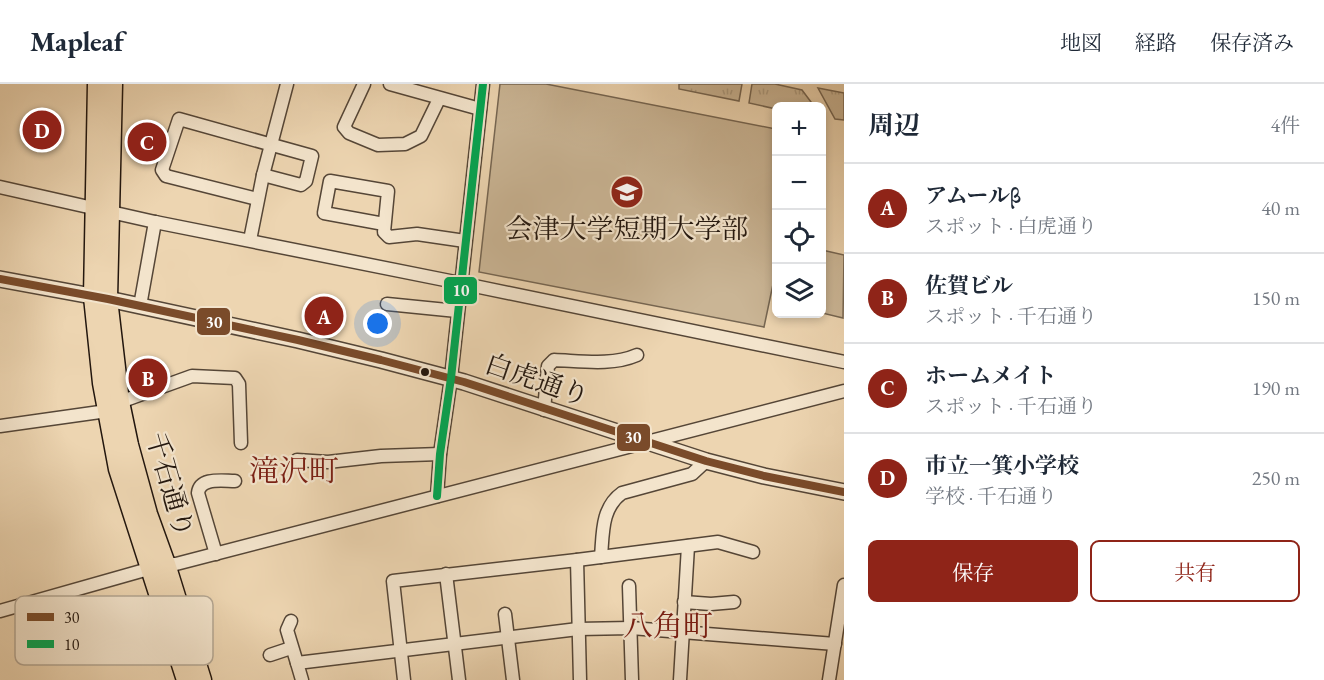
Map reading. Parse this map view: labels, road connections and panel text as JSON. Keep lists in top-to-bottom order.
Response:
{
  "streets": {
    "main road": ["千石通り"],
    "street": ["白虎通り"]
  },
  "crossings": [
    ["白虎通り", "千石通り"]
  ],
  "districts": ["滝沢町", "八角町"],
  "places": {
    "school or university": ["会津大学短期大学部"]
  },
  "lines": ["transit line 10", "transit line 30"],
  "legend": ["30", "10"],
  "page": {
    "header": "Mapleaf",
    "nav": ["地図", "経路", "保存済み"],
    "heading": ["周辺", "4件"],
    "map_buttons": ["+", "−"],
    "pins": [
      "D",
      "C",
      "A",
      "B"
    ],
    "list": [
      {
        "mark": "A",
        "name": "アムールβ",
        "note": "スポット · 白虎通り",
        "value": "40 m"
      },
      {
        "mark": "B",
        "name": "佐賀ビル",
        "note": "スポット · 千石通り",
        "value": "150 m"
      },
      {
        "mark": "C",
        "name": "ホームメイト",
        "note": "スポット · 千石通り",
        "value": "190 m"
      },
      {
        "mark": "D",
        "name": "市立一箕小学校",
        "note": "学校 · 千石通り",
        "value": "250 m"
      }
    ],
    "buttons": ["保存", "共有"]
  }
}
